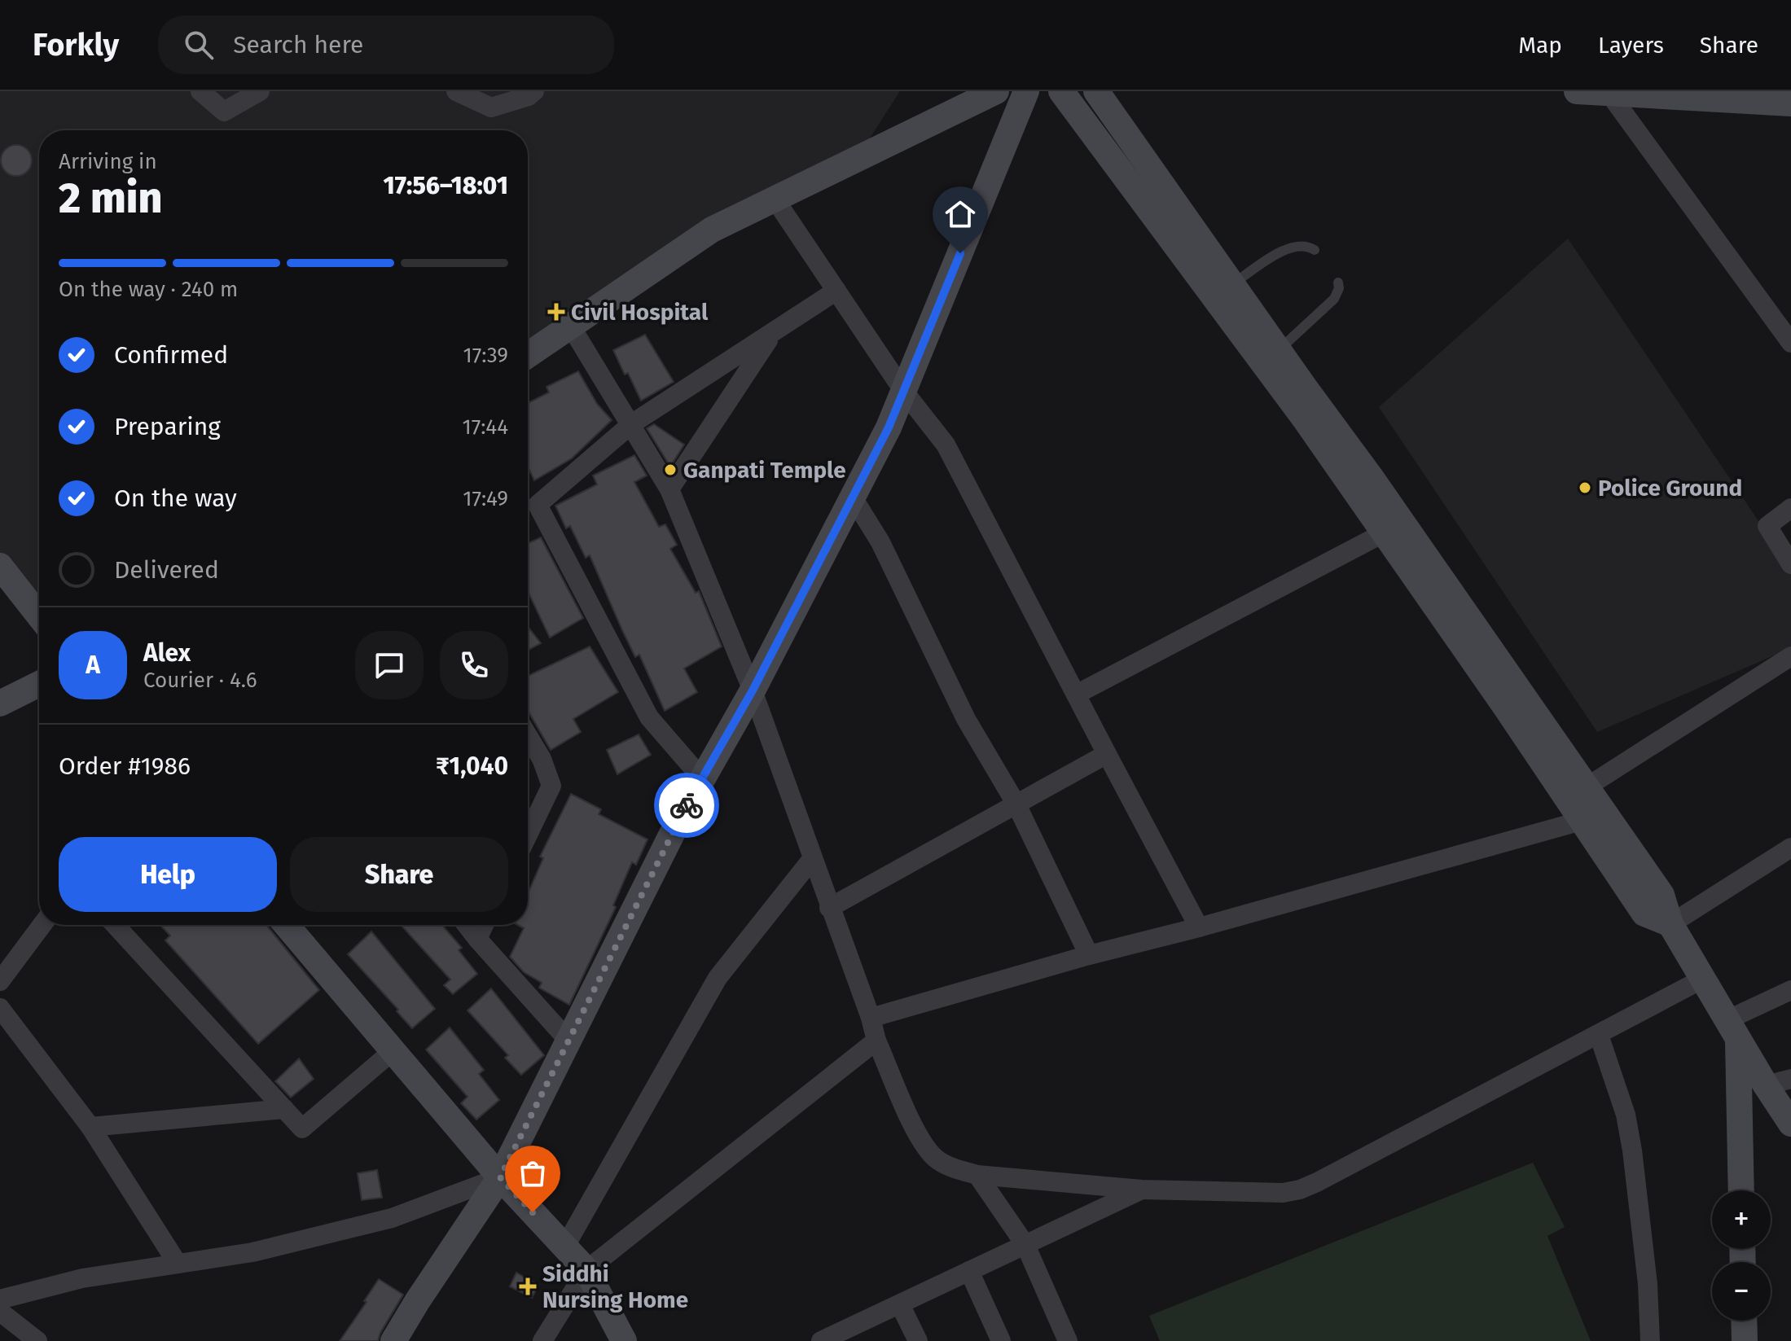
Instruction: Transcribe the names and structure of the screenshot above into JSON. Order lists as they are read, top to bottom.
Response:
{
  "places": {
    "health": ["Civil Hospital", "Siddhi Nursing Home"],
    "other": ["Ganpati Temple", "Police Ground"]
  },
  "page": {
    "header": "Forkly",
    "search": "Search here",
    "nav": ["Map", "Layers", "Share"],
    "heading": ["2 min", "Arriving in", "17:56–18:01"],
    "panel": [
      "Alex",
      "Courier · 4.6",
      "Order #1986",
      "₹1,040"
    ],
    "bar": "On the way · 240 m",
    "list": [
      ["Confirmed", "17:39"],
      ["Preparing", "17:44"],
      ["On the way", "17:49"],
      "Delivered"
    ],
    "round": "A",
    "buttons": ["Help", "Share"],
    "map_buttons": ["+", "−"]
  }
}
